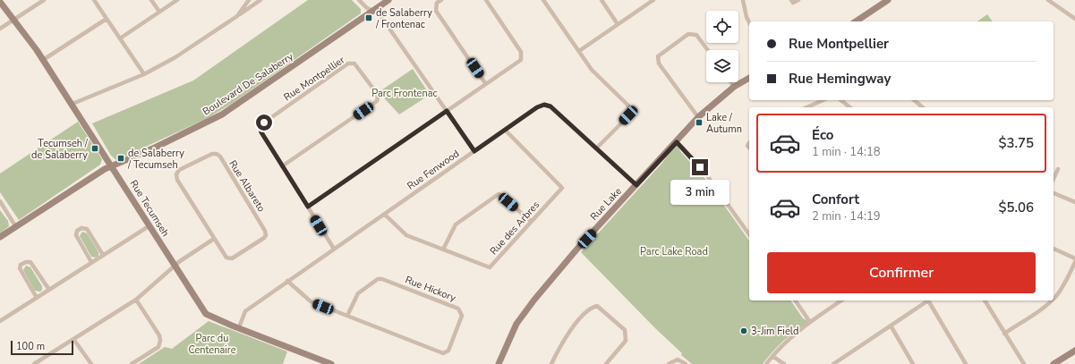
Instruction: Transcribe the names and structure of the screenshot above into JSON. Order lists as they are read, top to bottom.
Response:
{
  "streets": {
    "street": [
      "Rue Montpellier",
      "Boulevard De Salaberry",
      "Rue Fenwood",
      "Rue Albareto",
      "Rue Lake",
      "Rue Tecumseh",
      "Rue des Arbres",
      "Rue Hickory"
    ]
  },
  "crossings": [
    ["Rue Montpellier", "Rue Fenwood"],
    ["Boulevard De Salaberry", "Rue Tecumseh"],
    ["Rue Fenwood", "Rue Lake"],
    ["Rue Fenwood", "Rue Tecumseh"],
    ["Rue Fenwood", "Rue des Arbres"],
    ["Rue Fenwood", "Rue Hickory"]
  ],
  "parks": ["Parc Frontenac", "Parc Lake Road", "Parc du Centenaire"],
  "places": {
    "transit": [
      "de Salaberry / Frontenac",
      "Lake / Autumn",
      "Tecumseh / de Salaberry",
      "de Salaberry / Tecumseh"
    ],
    "other": ["3-Jim Field"]
  },
  "scale_bar": "100 m",
  "page": {
    "banner": ["Rue Montpellier", "Rue Hemingway"],
    "list": [
      {
        "name": "Éco",
        "note": "1 min · 14:18",
        "value": "$3.75"
      },
      {
        "name": "Confort",
        "note": "2 min · 14:19",
        "value": "$5.06"
      }
    ],
    "bubble": "3 min",
    "buttons": "Confirmer",
    "scale": "100 m"
  }
}
